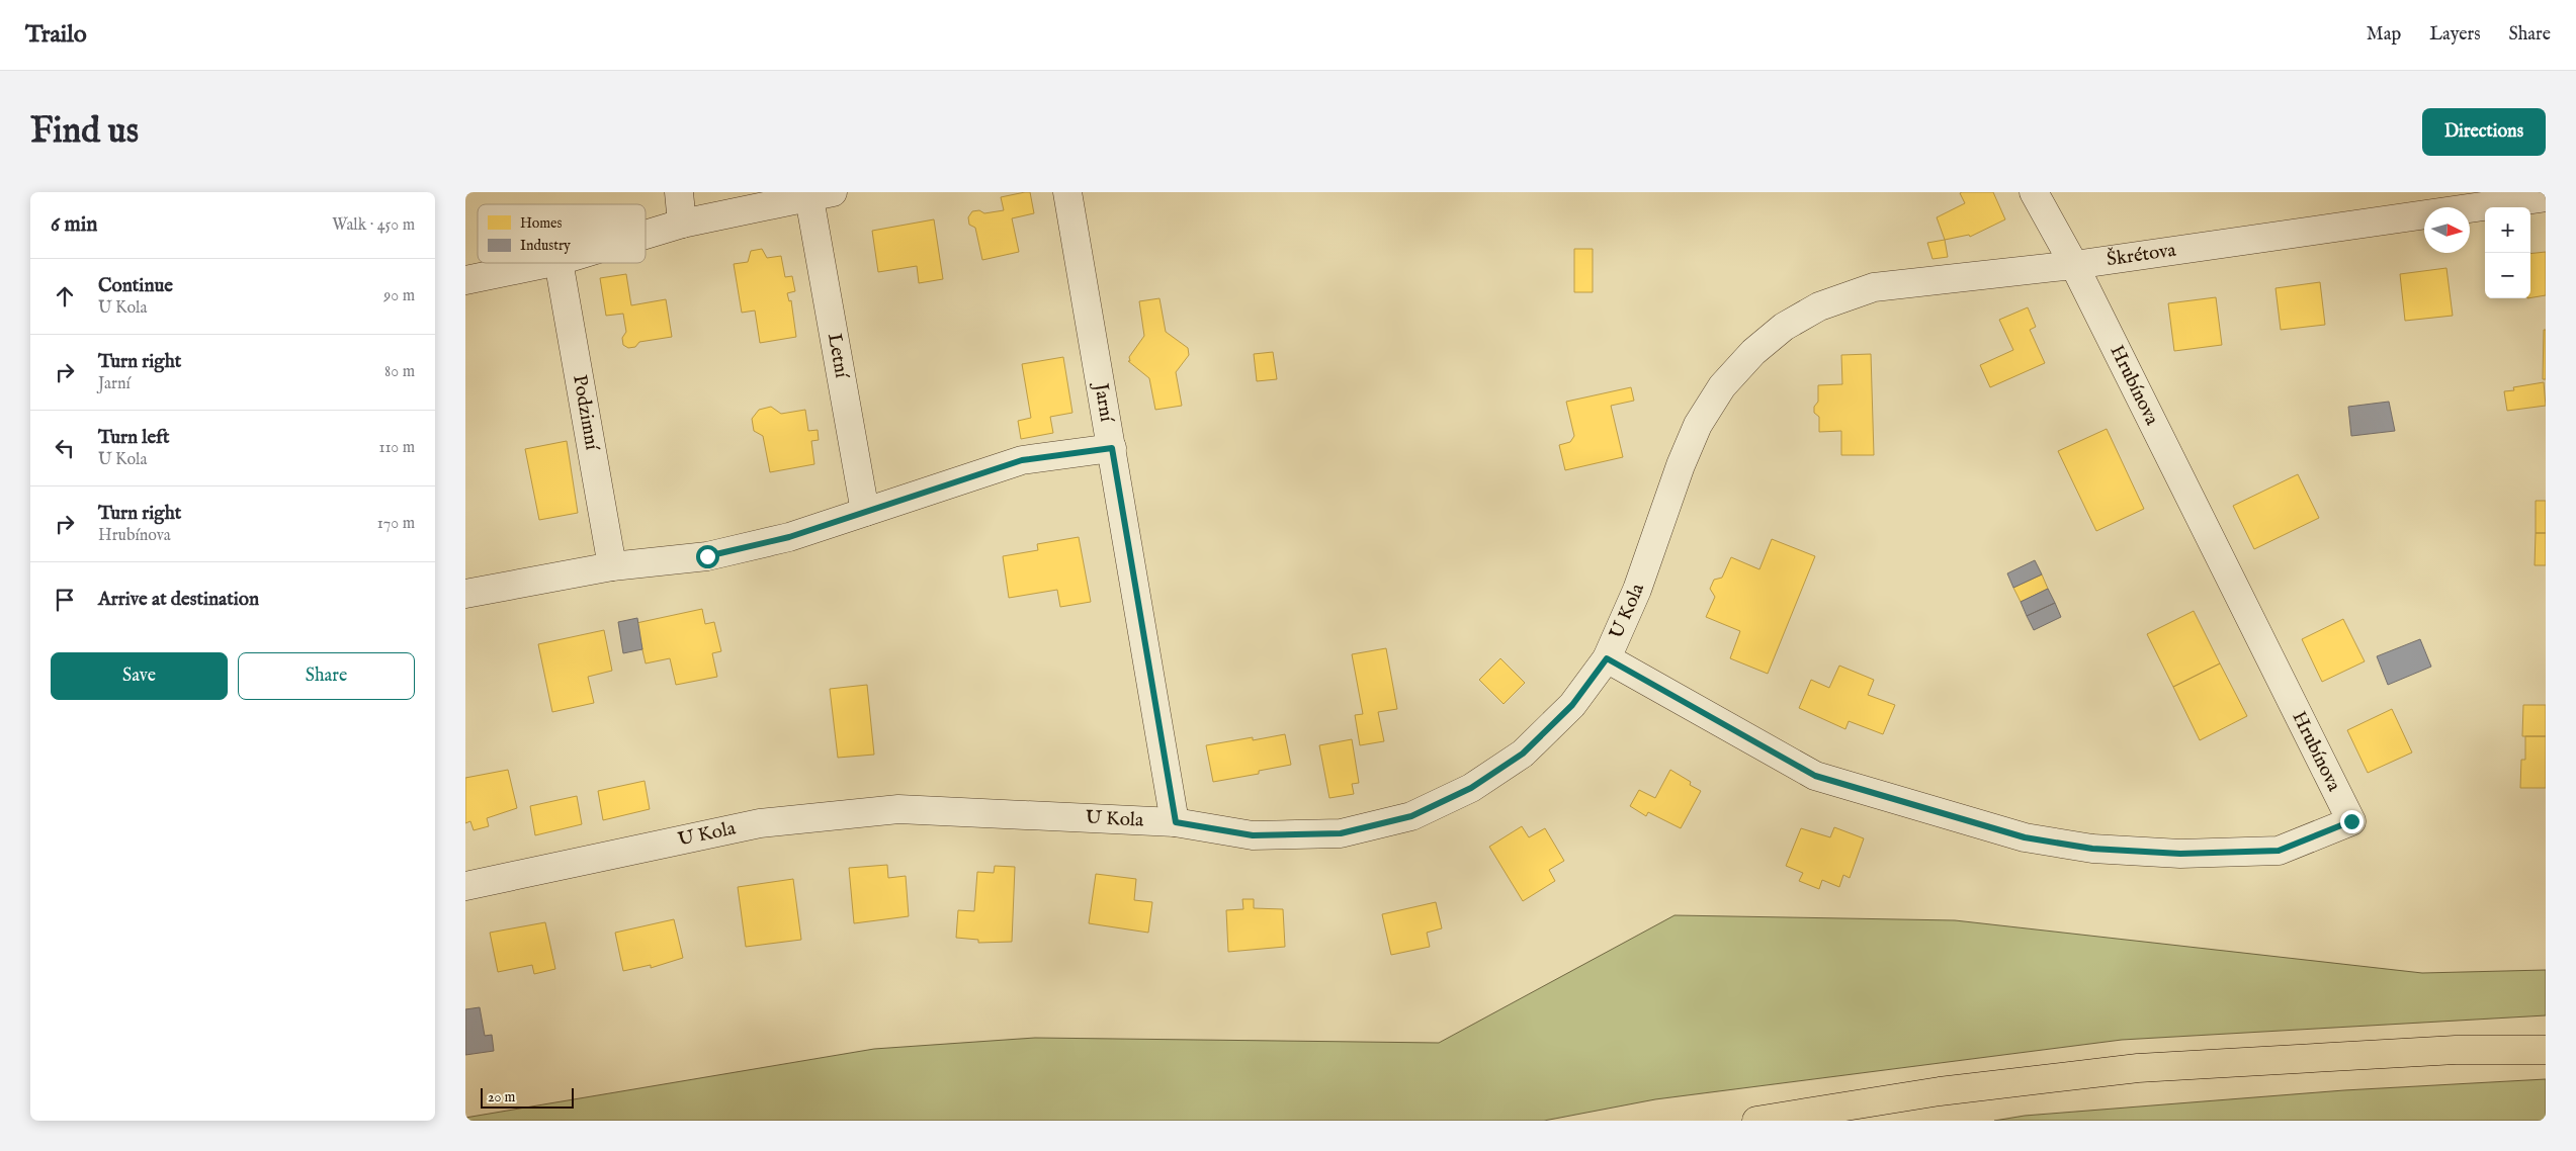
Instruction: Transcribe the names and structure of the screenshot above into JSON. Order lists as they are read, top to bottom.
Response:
{
  "streets": {
    "street": [
      "Škrétova",
      "Letní",
      "Hrubínova",
      "Jarní",
      "Podzimní",
      "U Kola"
    ]
  },
  "crossings": [
    ["Škrétova", "Hrubínova"],
    ["Škrétova", "U Kola"],
    ["Hrubínova", "U Kola"],
    ["Jarní", "U Kola"]
  ],
  "legend": ["Homes", "Industry"],
  "scale_bar": "20 m",
  "north": "right",
  "page": {
    "header": "Trailo",
    "nav": ["Map", "Layers", "Share"],
    "buttons": [
      "Directions",
      ["Save", "Share"]
    ],
    "title": "Find us",
    "heading": ["6 min", "Walk · 450 m"],
    "map_buttons": ["+", "−"],
    "list": [
      ["Continue", "U Kola", "90 m"],
      ["Turn right", "Jarní", "80 m"],
      ["Turn left", "U Kola", "110 m"],
      ["Turn right", "Hrubínova", "170 m"],
      "Arrive at destination"
    ],
    "scale": "20 m"
  }
}
